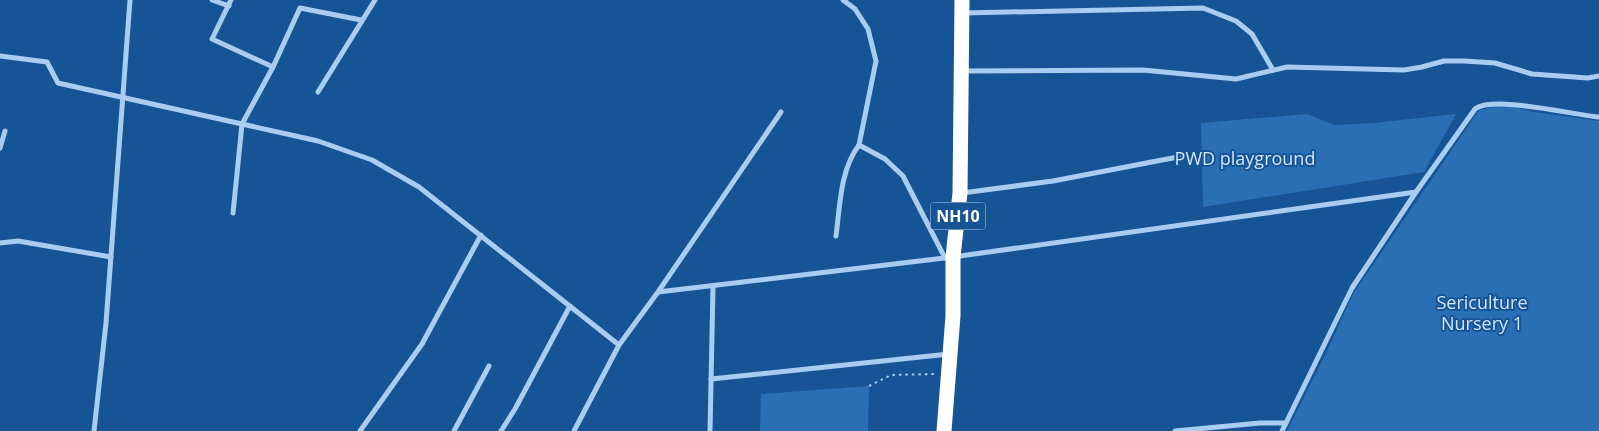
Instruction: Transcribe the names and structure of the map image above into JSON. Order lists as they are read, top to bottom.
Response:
{
  "streets": {
    "highway": ["NH10"]
  },
  "parks": ["PWD playground", "Sericulture Nursery 1"]
}
